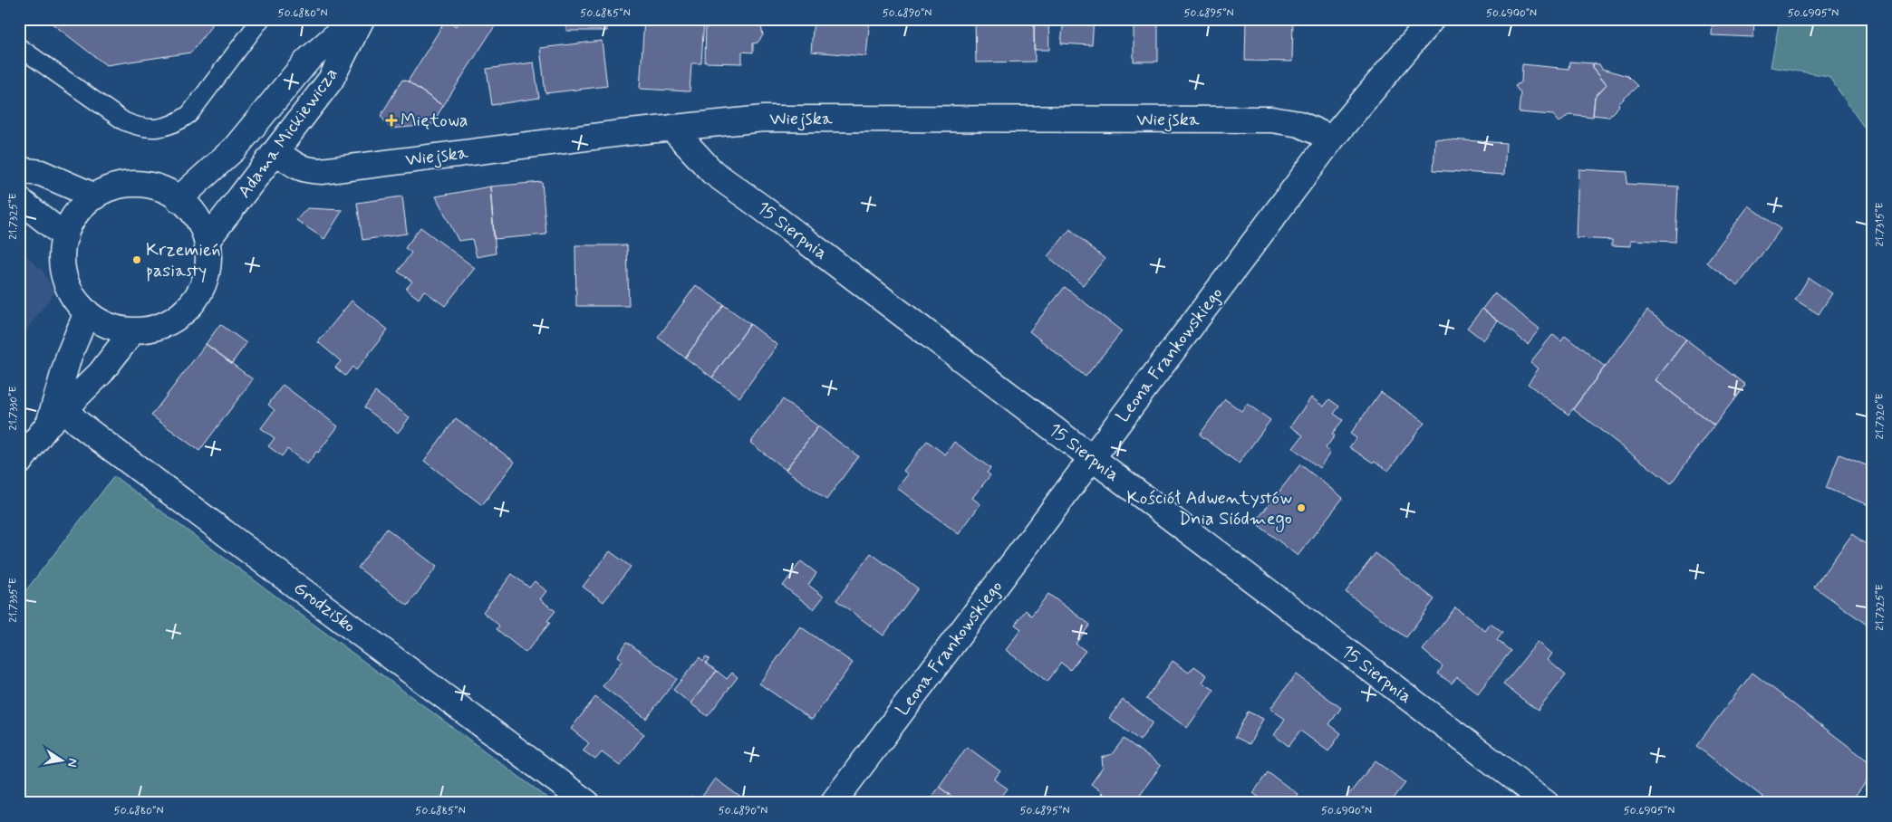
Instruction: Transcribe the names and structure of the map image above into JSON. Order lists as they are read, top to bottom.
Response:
{
  "streets": {
    "street": [
      "Wiejska",
      "Adama Mickiewicza",
      "15 Sierpnia",
      "Leona Frankowskiego",
      "Grodzisko"
    ]
  },
  "crossings": [
    ["Wiejska", "Adama Mickiewicza"],
    ["Wiejska", "15 Sierpnia"],
    ["Wiejska", "Leona Frankowskiego"],
    ["15 Sierpnia", "Leona Frankowskiego"]
  ],
  "places": {
    "health": ["Miętowa"],
    "other": ["Krzemień pasiasty", "Kościół Adwentystów Dnia Siódmego"]
  },
  "north": "right",
  "coordinates": [
    "50.6880°N",
    "50.6885°N",
    "50.6890°N",
    "50.6895°N",
    "50.6900°N",
    "50.6905°N",
    "21.7325°E",
    "21.7315°E",
    "21.7330°E",
    "21.7320°E",
    "21.7335°E"
  ]
}
